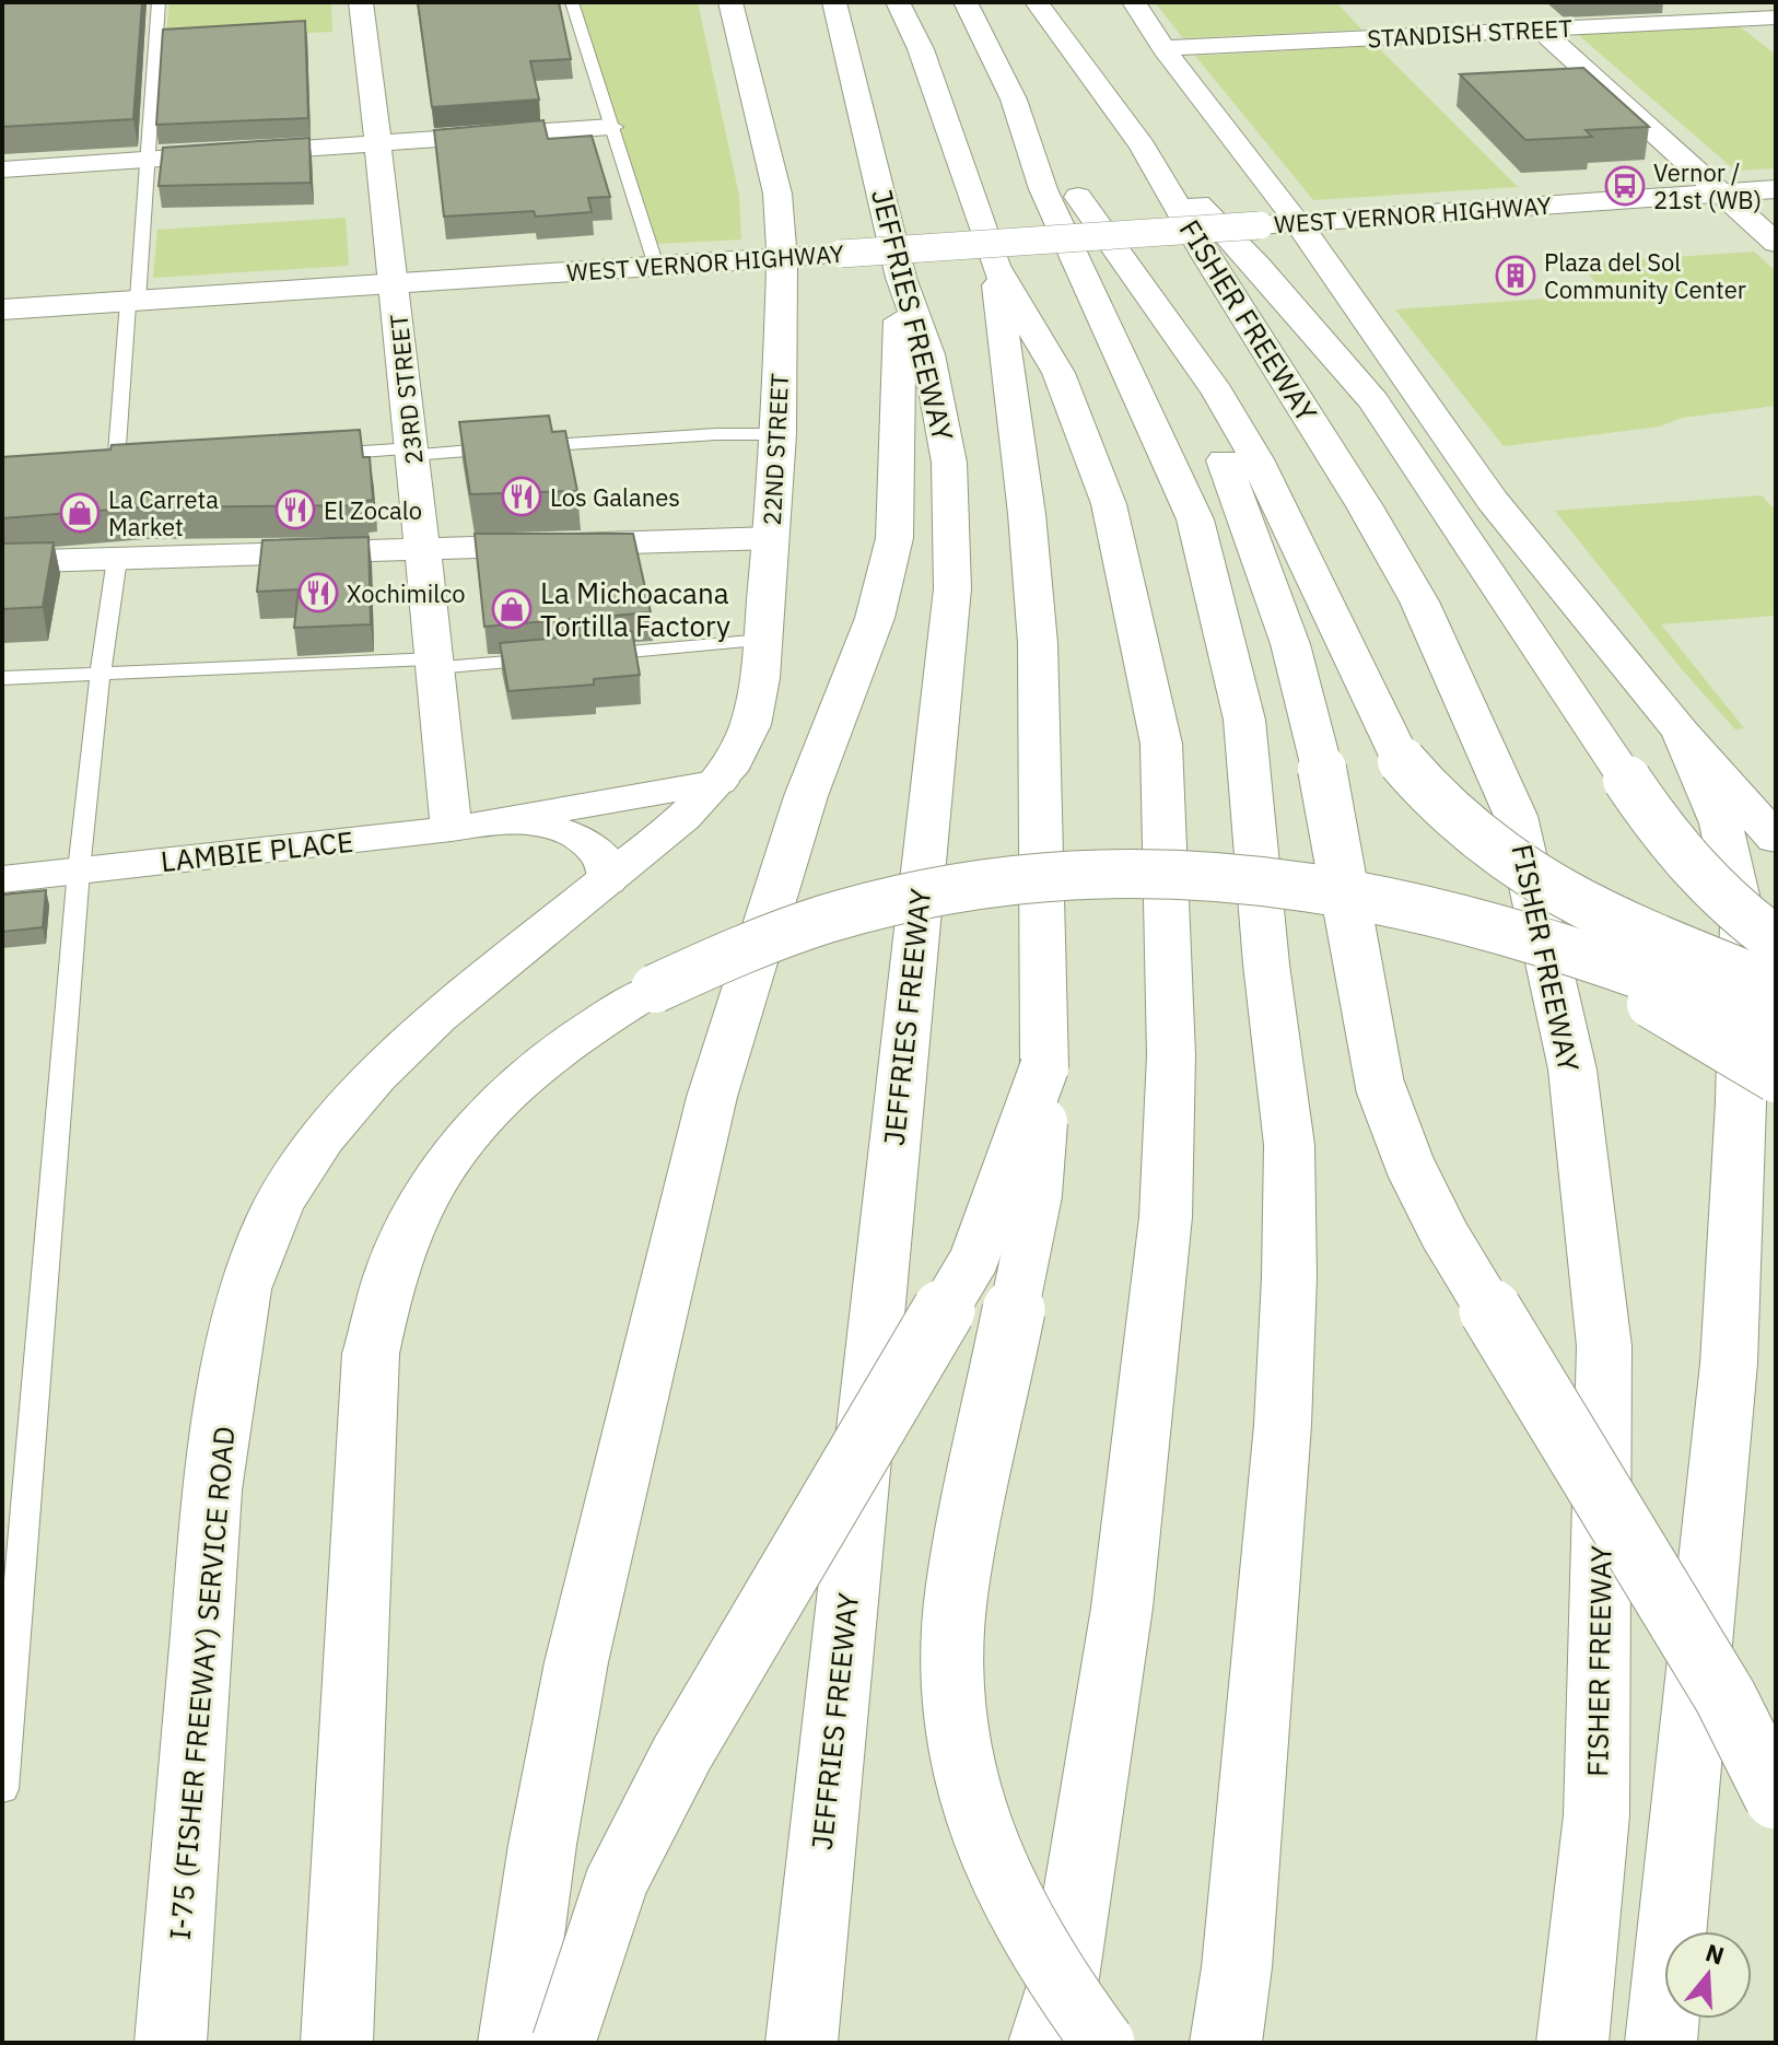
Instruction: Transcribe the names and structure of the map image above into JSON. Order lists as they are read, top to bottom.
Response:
{
  "streets": {
    "main road": [
      "WEST VERNOR HIGHWAY",
      "JEFFRIES FREEWAY",
      "FISHER FREEWAY",
      "22ND STREET",
      "I-75 (FISHER FREEWAY) SERVICE ROAD"
    ],
    "street": ["STANDISH STREET", "23RD STREET", "LAMBIE PLACE"]
  },
  "crossings": [
    ["WEST VERNOR HIGHWAY", "23RD STREET"],
    ["WEST VERNOR HIGHWAY", "22ND STREET"],
    ["23RD STREET", "LAMBIE PLACE"],
    ["22ND STREET", "I-75 (FISHER FREEWAY) SERVICE ROAD"],
    ["LAMBIE PLACE", "I-75 (FISHER FREEWAY) SERVICE ROAD"]
  ],
  "places": {
    "bus stop": ["Vernor / 21st (WB)"],
    "building": ["Plaza del Sol Community Center"],
    "restaurant": ["Los Galanes", "El Zocalo", "Xochimilco"],
    "shop": ["La Carreta Market", "La Michoacana Tortilla Factory"]
  },
  "north": "top"
}
